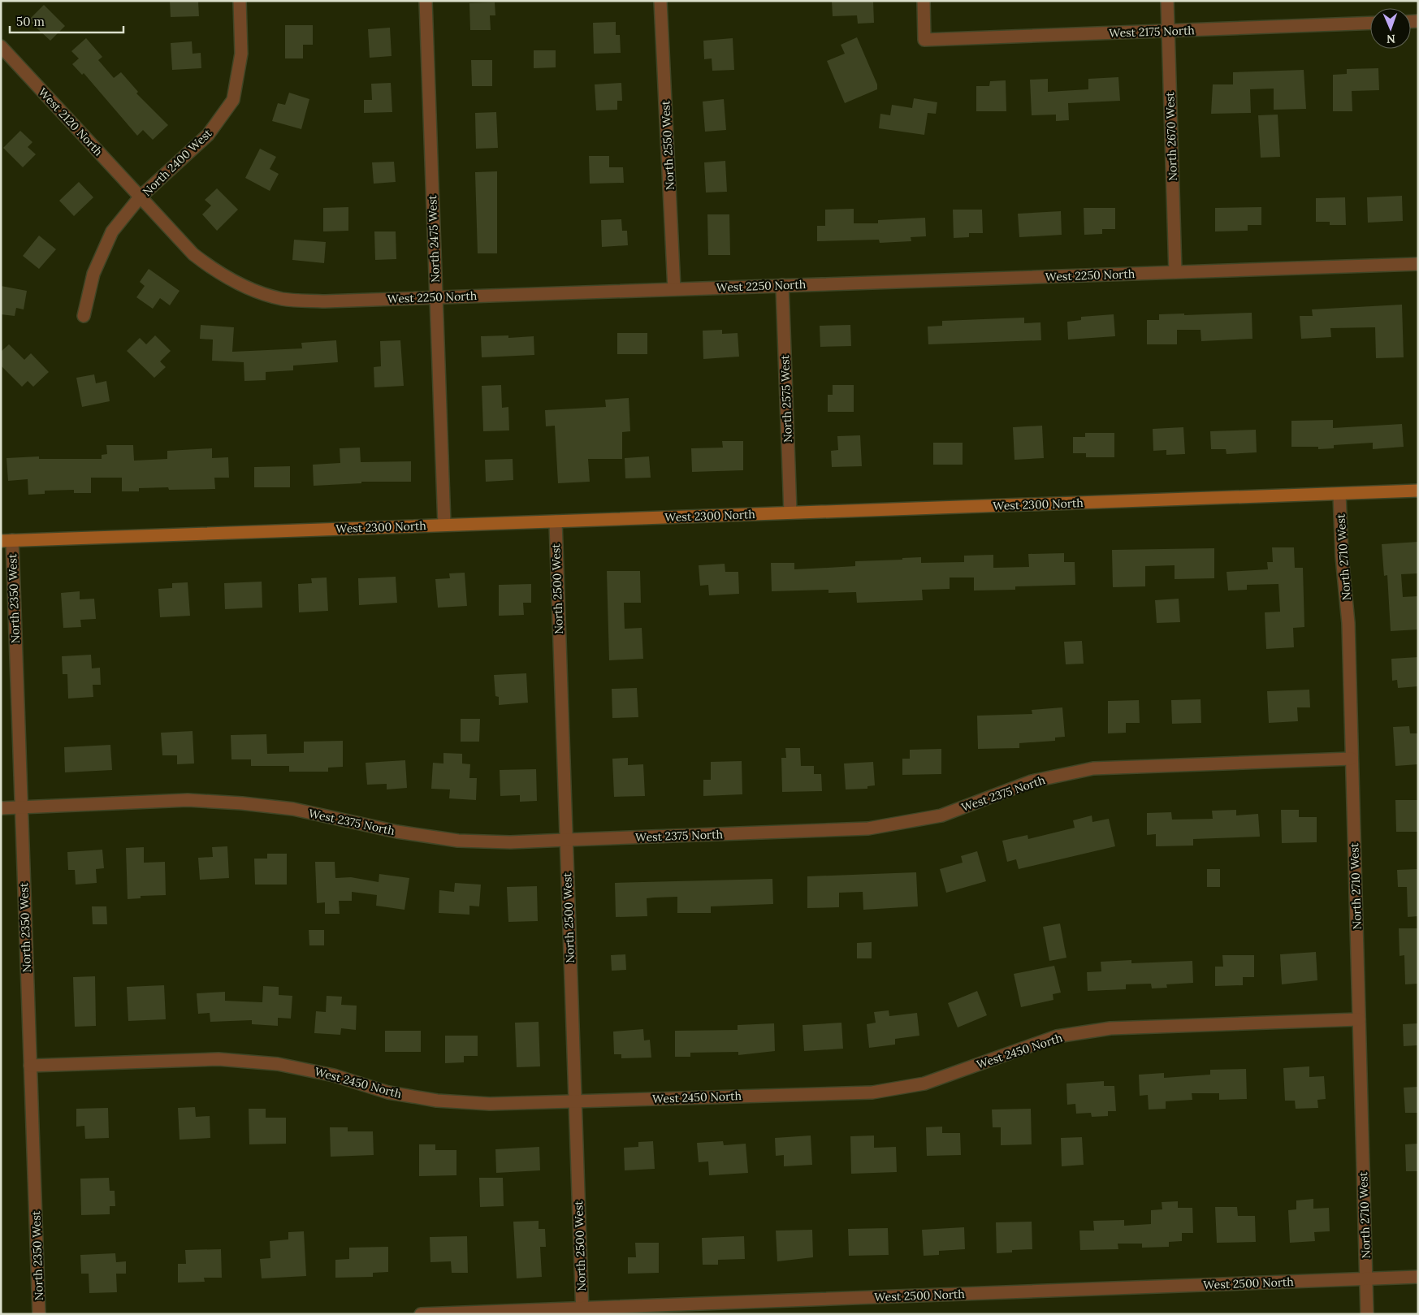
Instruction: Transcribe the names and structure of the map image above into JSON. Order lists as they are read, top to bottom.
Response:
{
  "streets": {
    "street": [
      "West 2175 North",
      "West 2120 North",
      "North 2670 West",
      "North 2550 West",
      "North 2400 West",
      "North 2475 West",
      "West 2250 North",
      "North 2575 West",
      "West 2300 North",
      "North 2710 West",
      "North 2500 West",
      "North 2350 West",
      "West 2375 North",
      "West 2450 North",
      "West 2500 North"
    ]
  },
  "crossings": [
    ["West 2175 North", "North 2670 West"],
    ["West 2120 North", "North 2400 West"],
    ["West 2120 North", "West 2250 North"],
    ["North 2670 West", "West 2250 North"],
    ["North 2550 West", "West 2250 North"],
    ["North 2400 West", "West 2250 North"],
    ["North 2475 West", "West 2250 North"],
    ["North 2475 West", "West 2300 North"],
    ["West 2250 North", "North 2575 West"],
    ["North 2575 West", "West 2300 North"],
    ["West 2300 North", "North 2710 West"],
    ["West 2300 North", "North 2500 West"],
    ["West 2300 North", "North 2350 West"],
    ["North 2710 West", "West 2375 North"],
    ["North 2710 West", "West 2450 North"],
    ["North 2710 West", "West 2500 North"],
    ["North 2500 West", "West 2375 North"],
    ["North 2500 West", "West 2450 North"],
    ["North 2500 West", "West 2500 North"],
    ["North 2350 West", "West 2375 North"],
    ["North 2350 West", "West 2450 North"]
  ],
  "scale_bar": "50 m",
  "north": "bottom"
}
